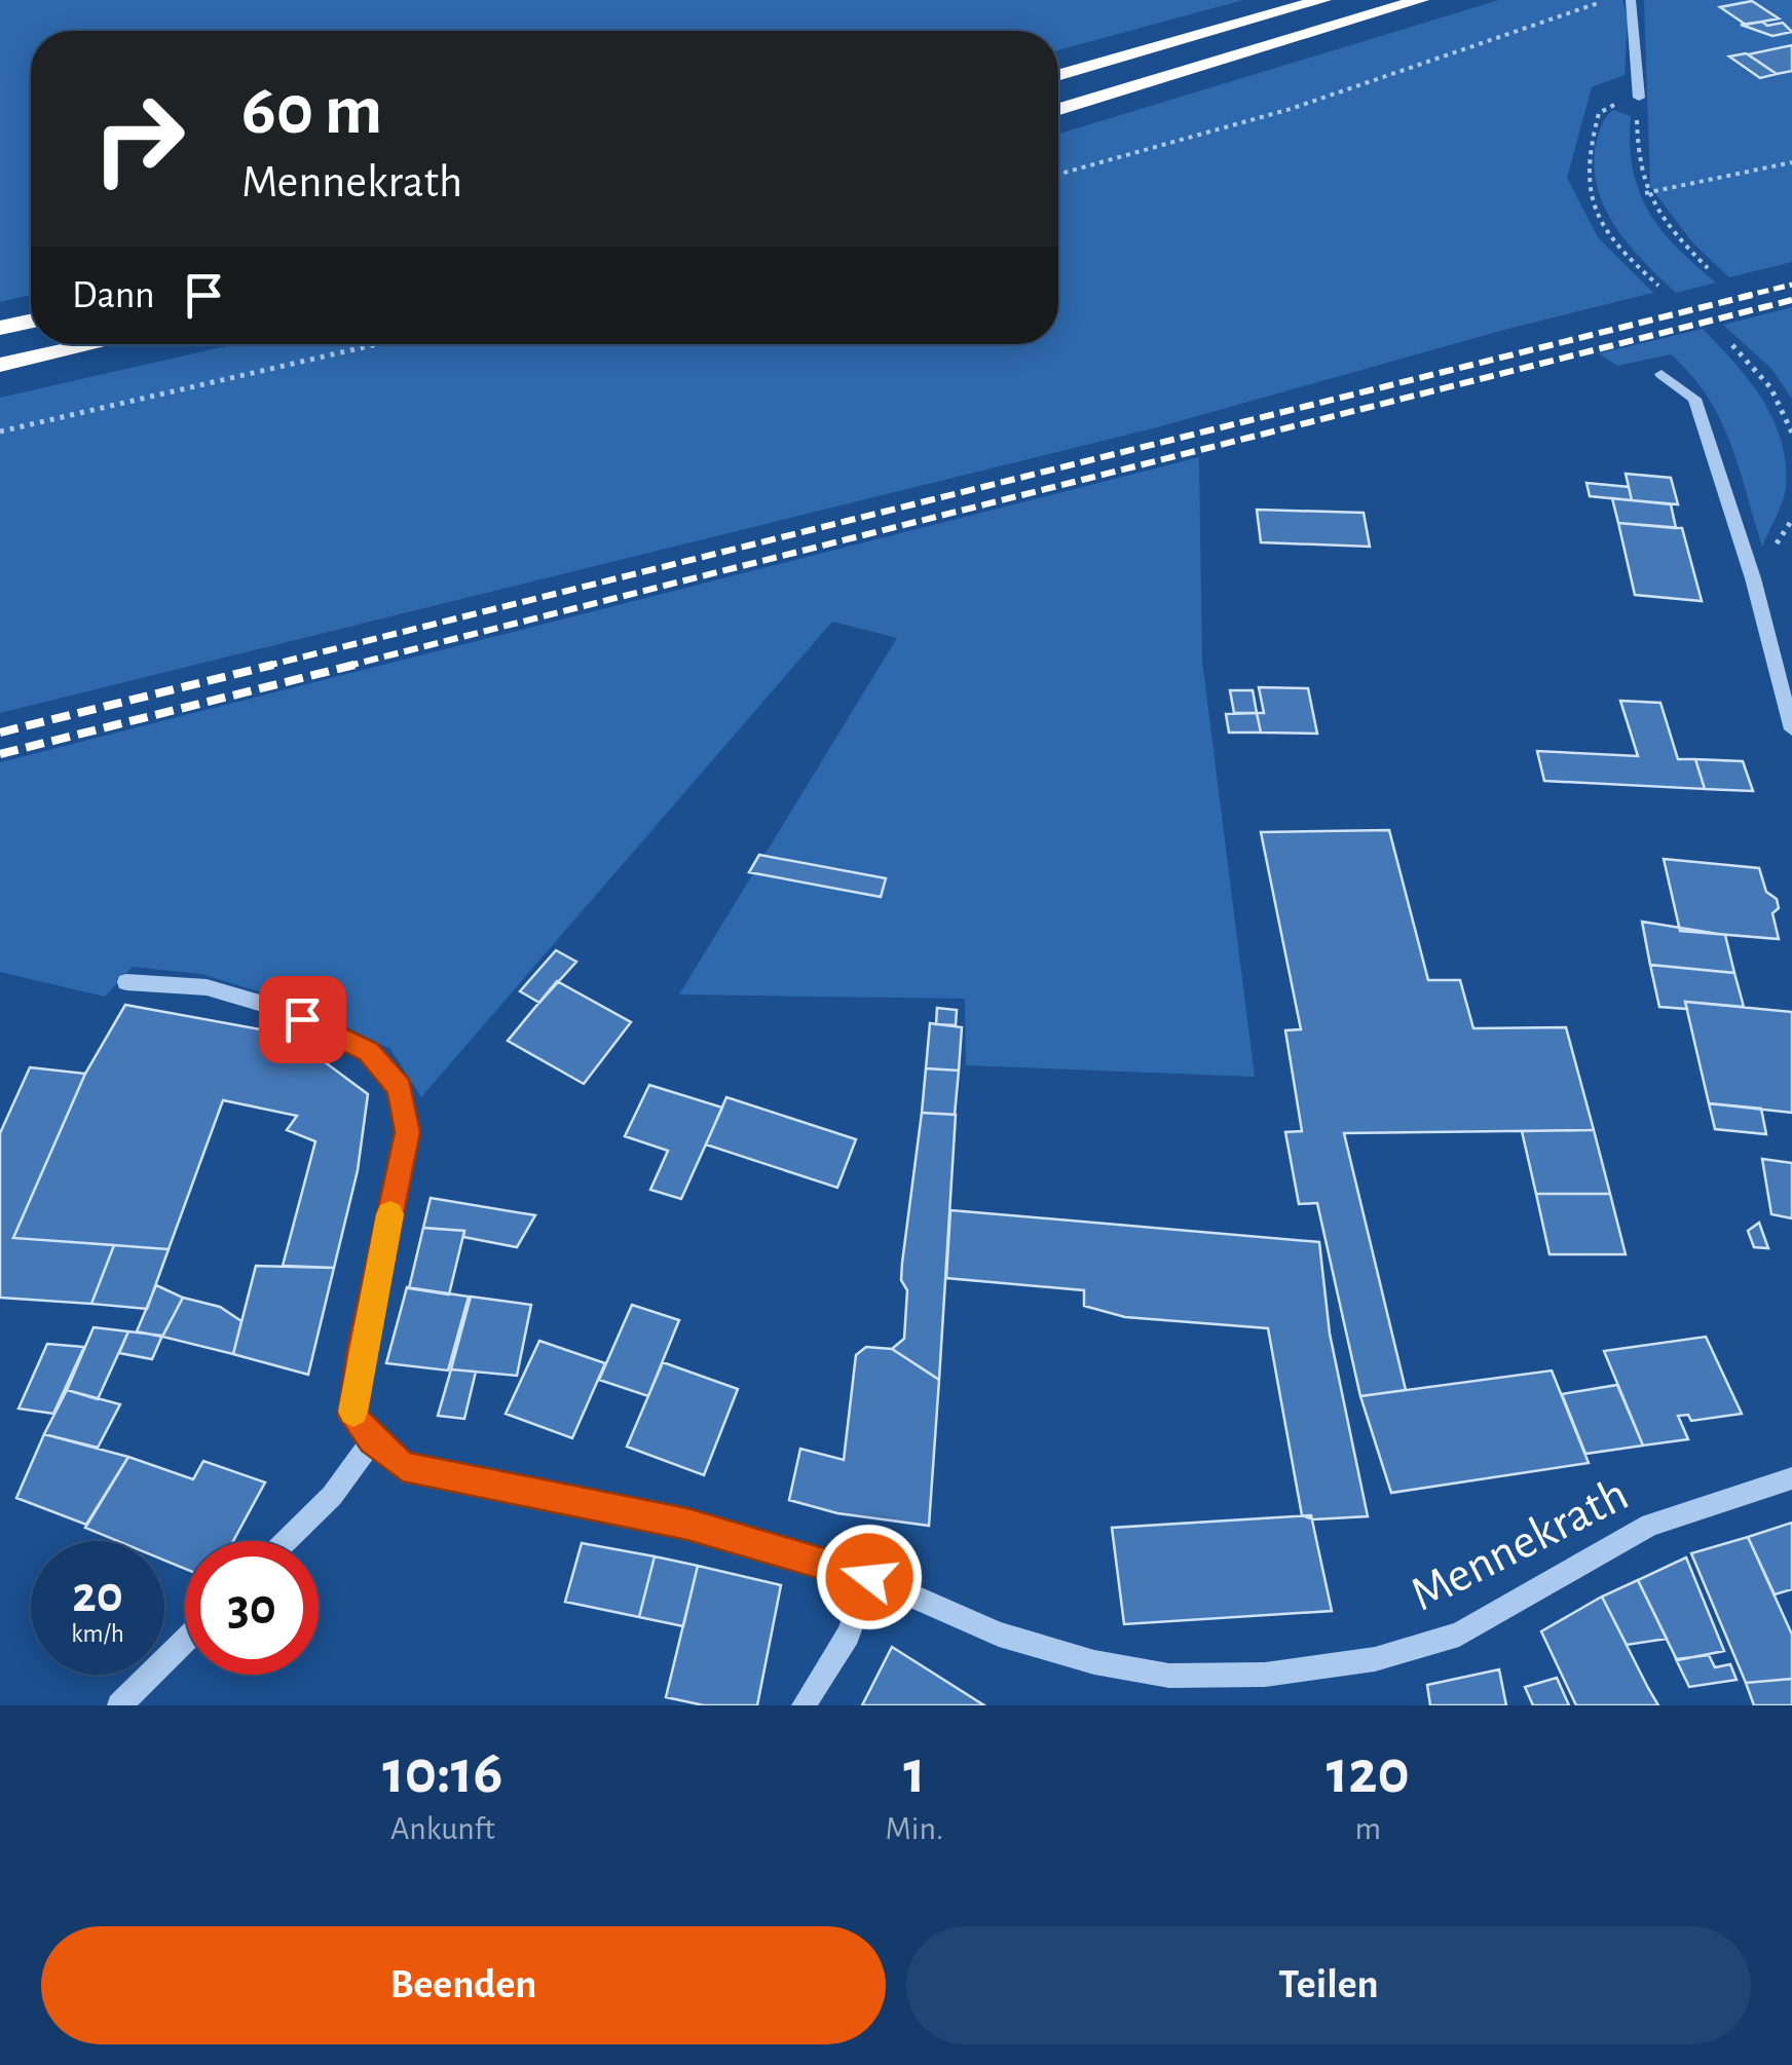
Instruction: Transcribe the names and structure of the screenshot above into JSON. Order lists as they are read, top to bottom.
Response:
{
  "streets": {
    "street": ["Mennekrath"]
  },
  "page": {
    "turn": ["60 m", "Mennekrath"],
    "then": "Dann",
    "speed": "20 km/h",
    "limit": "30",
    "eta": [
      "10:16",
      "Ankunft",
      "1",
      "Min.",
      "120",
      "m"
    ],
    "buttons": ["Beenden", "Teilen"]
  }
}
